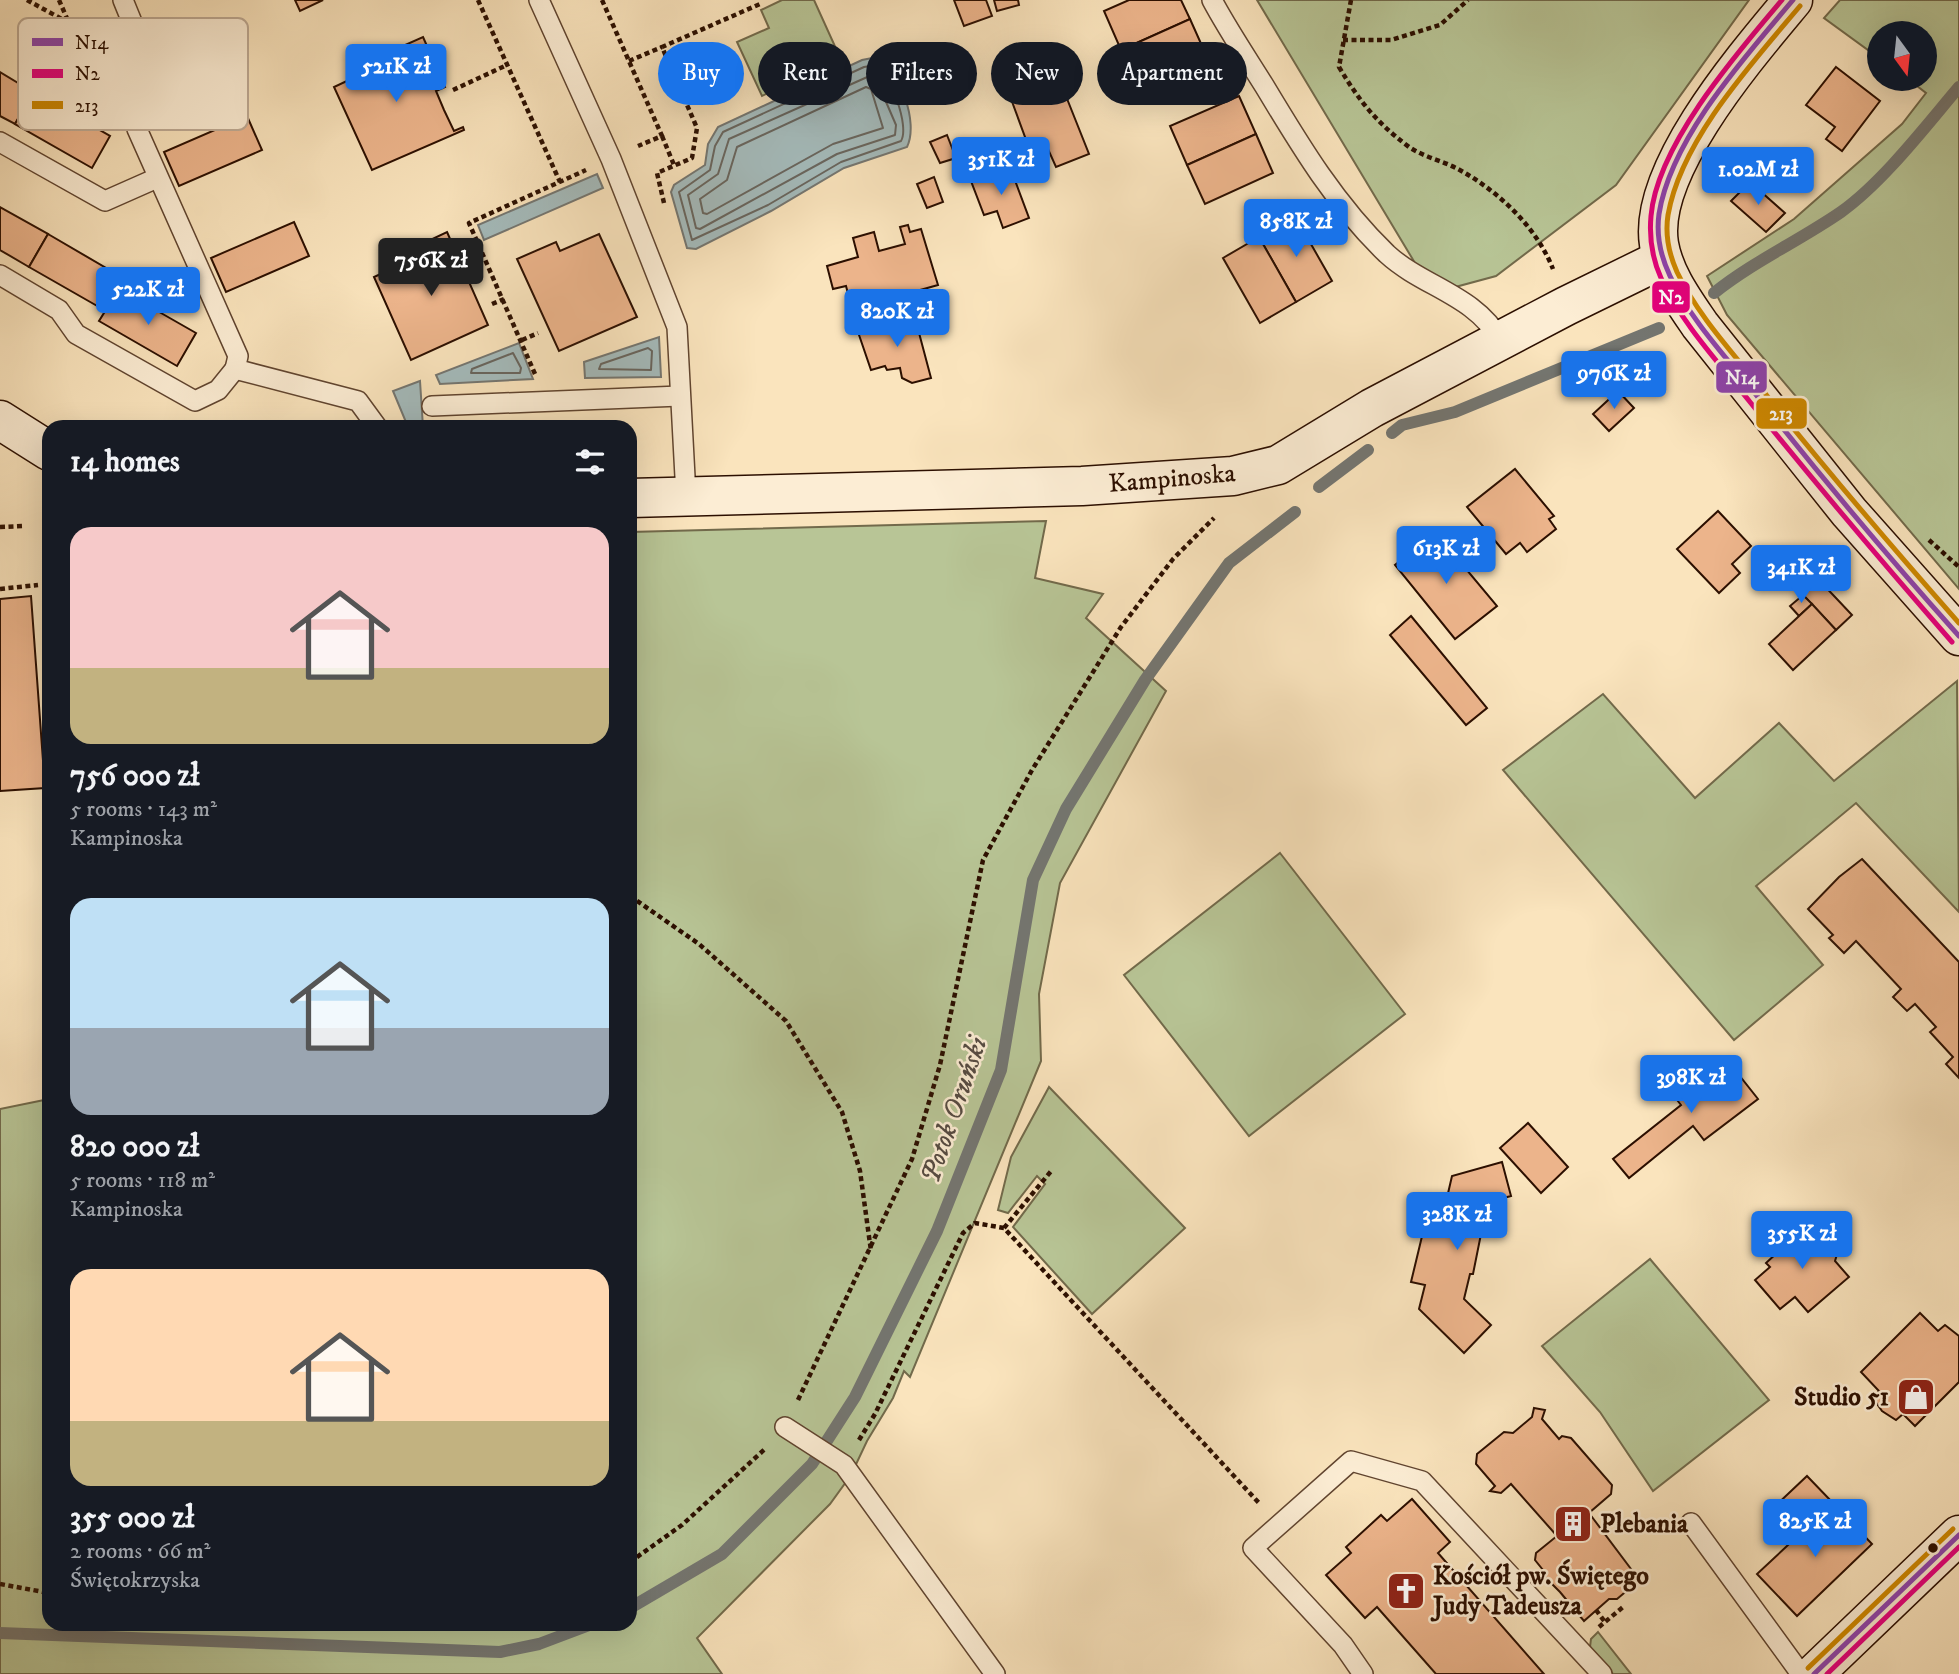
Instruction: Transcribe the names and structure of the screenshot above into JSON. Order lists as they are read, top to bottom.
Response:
{
  "streets": {
    "street": ["Kampinoska"]
  },
  "water": ["Potok Oruński"],
  "places": {
    "shop": ["Studio 51"],
    "building": ["Plebania"],
    "church": ["Kościół pw. Świętego Judy Tadeusza"]
  },
  "lines": ["transit line N14", "transit line N2", "transit line 213"],
  "legend": ["N14", "N2", "213"],
  "north": "bottom",
  "page": {
    "chip": [
      "Buy",
      "Rent",
      "Filters",
      "New",
      "Apartment"
    ],
    "price": [
      "521K zł",
      "351K zł",
      "1.02M zł",
      "858K zł",
      "756K zł",
      "522K zł",
      "820K zł",
      "976K zł",
      "613K zł",
      "341K zł",
      "398K zł",
      "328K zł",
      "355K zł",
      "825K zł"
    ],
    "heading": "14 homes",
    "list": [
      {
        "name": "756 000 zł",
        "note": "5 rooms · 143 m² · Kampinoska"
      },
      {
        "name": "820 000 zł",
        "note": "5 rooms · 118 m² · Kampinoska"
      },
      {
        "name": "355 000 zł",
        "note": "2 rooms · 66 m² · Świętokrzyska"
      }
    ]
  }
}
